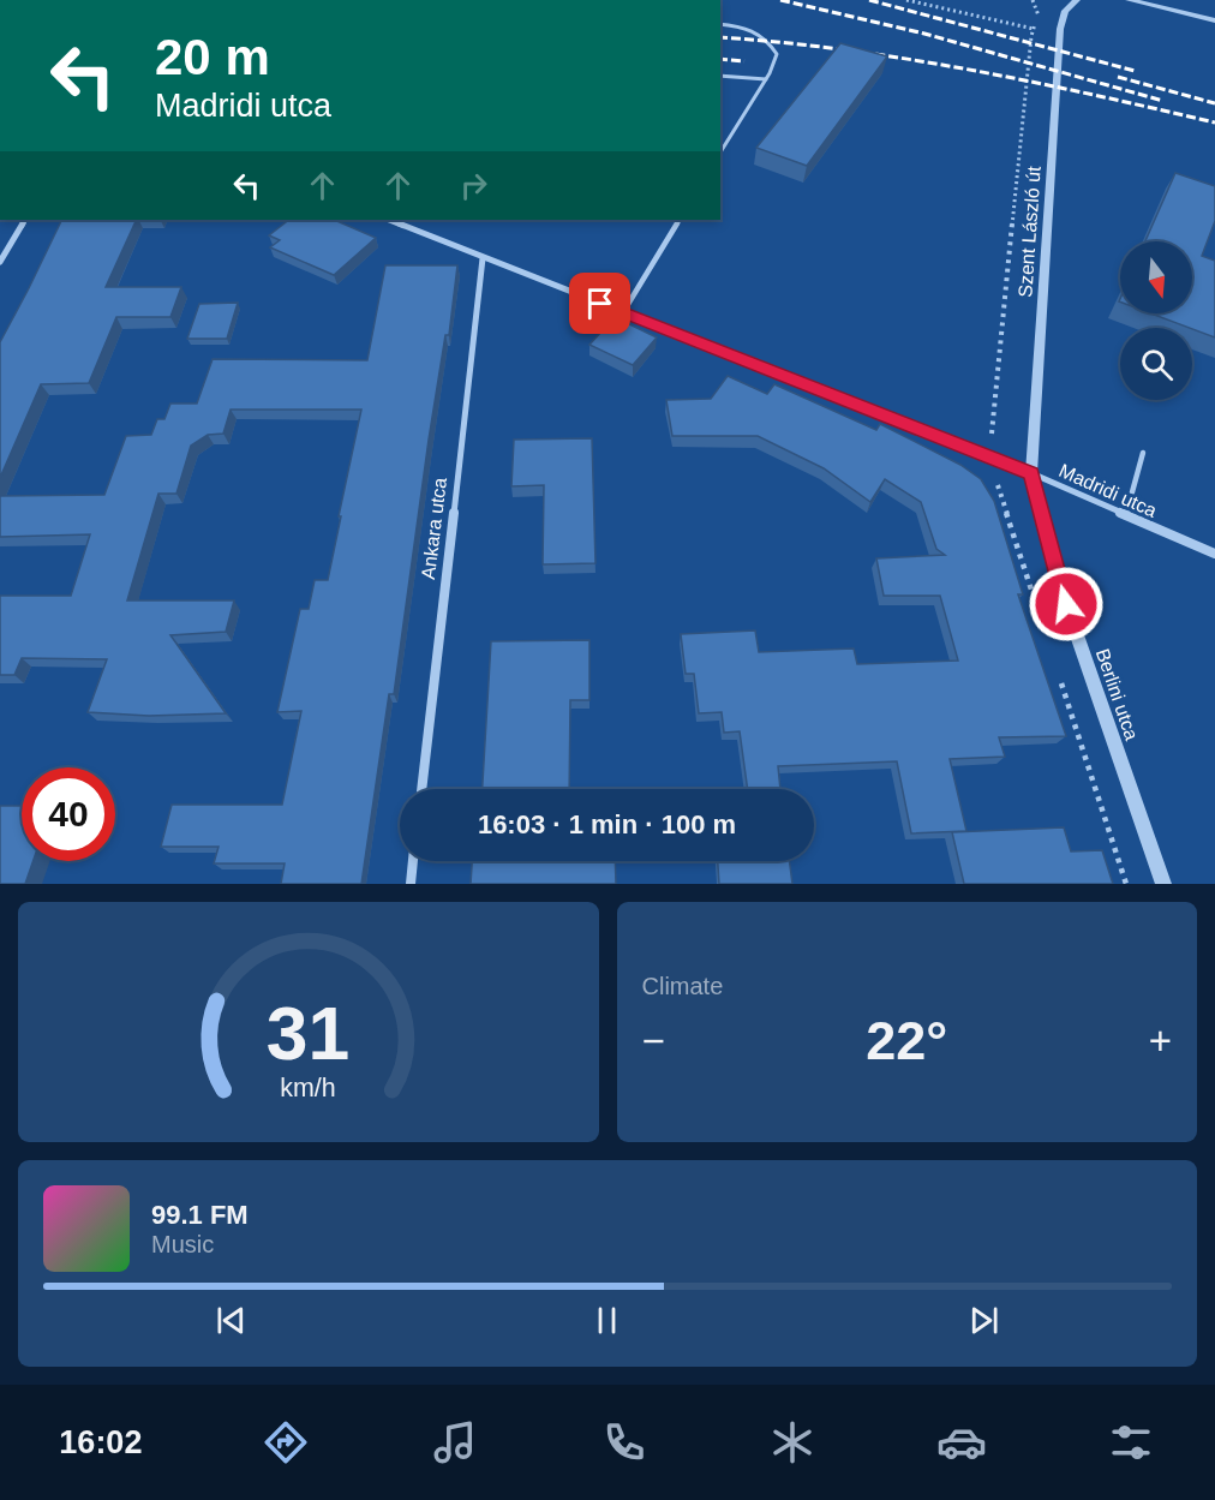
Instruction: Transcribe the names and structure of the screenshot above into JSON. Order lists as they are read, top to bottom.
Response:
{
  "streets": {
    "street": [
      "Szent László út",
      "Madridi utca",
      "Ankara utca",
      "Berlini utca"
    ]
  },
  "crossings": [
    ["Szent László út", "Madridi utca"],
    ["Szent László út", "Berlini utca"],
    ["Madridi utca", "Ankara utca"],
    ["Madridi utca", "Berlini utca"]
  ],
  "north": "bottom",
  "page": {
    "turn": ["20 m", "Madridi utca"],
    "limit": "40",
    "trip": "16:03 · 1 min · 100 m",
    "tile": "Climate",
    "heat": ["−", "22°", "+"],
    "song": ["99.1 FM", "Music"],
    "tabs": "16:02",
    "gauge": ["31", "km/h"]
  }
}
